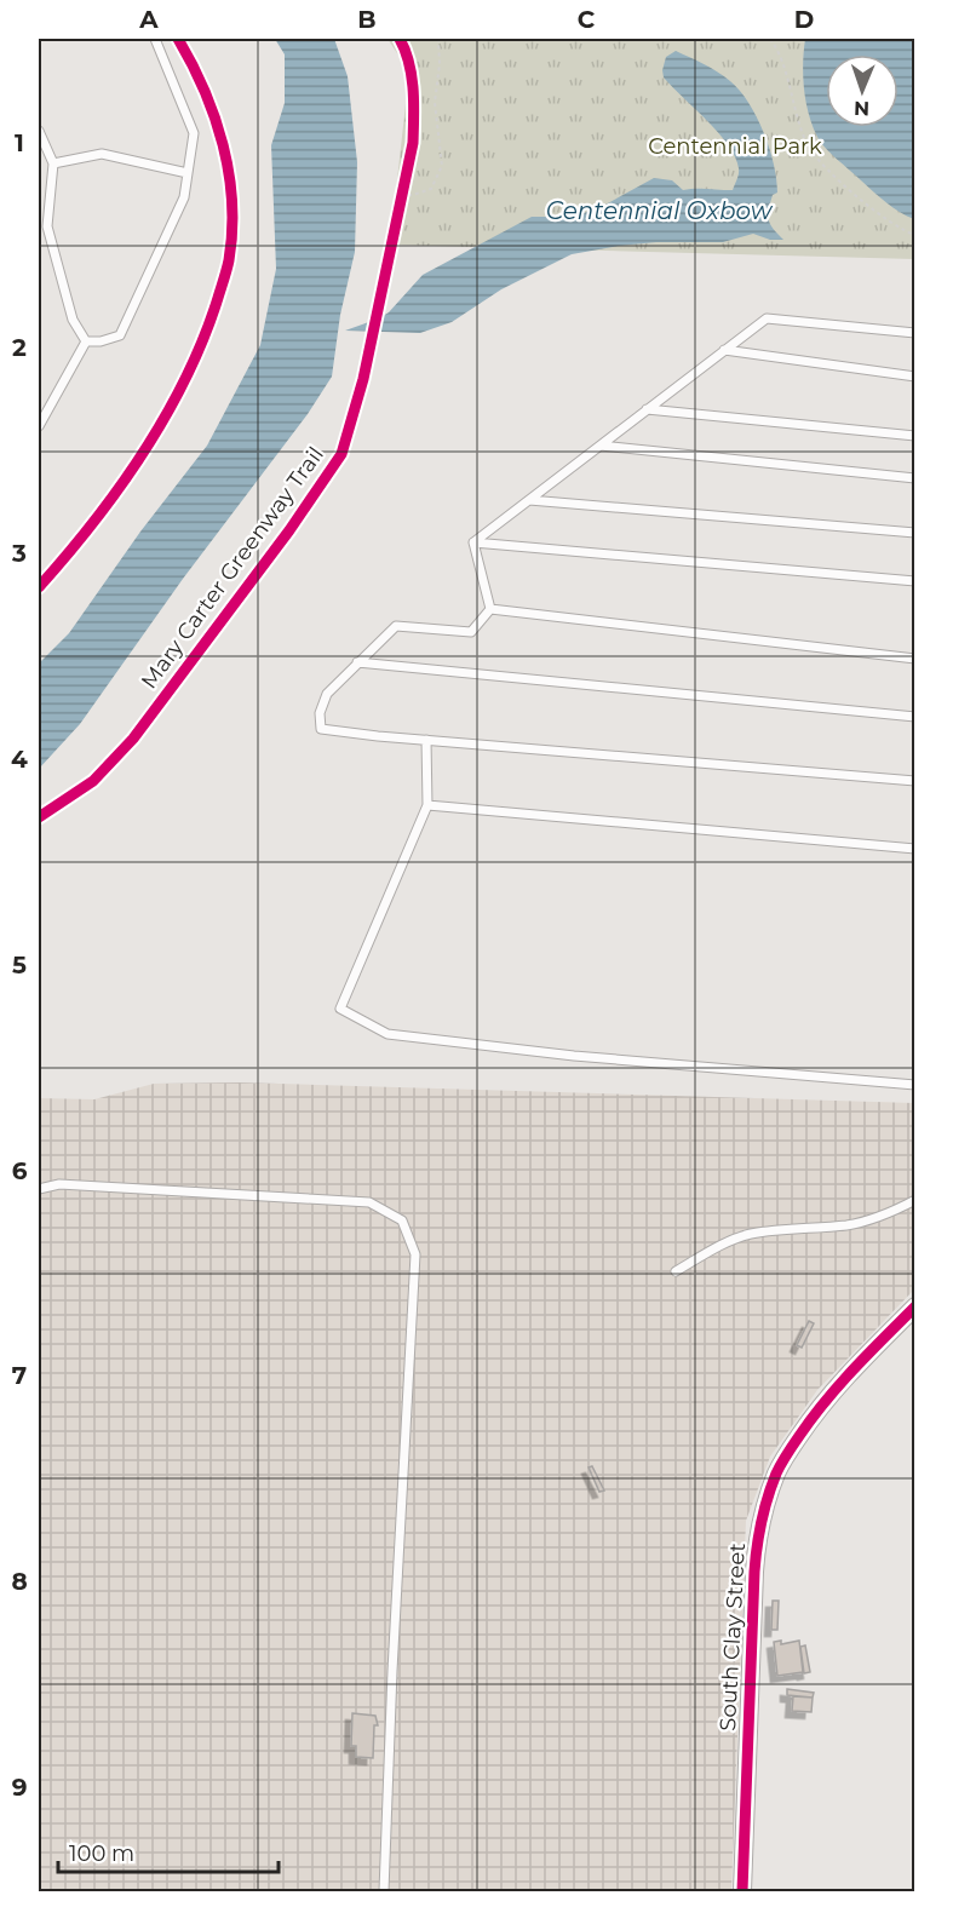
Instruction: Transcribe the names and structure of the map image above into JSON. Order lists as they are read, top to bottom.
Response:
{
  "streets": {
    "street": ["South Clay Street"],
    "cycle path": ["Mary Carter Greenway Trail"]
  },
  "water": ["Centennial Oxbow"],
  "parks": ["Centennial Park"],
  "scale_bar": "100 m",
  "north": "bottom",
  "grid": {
    "columns": [
      "A",
      "B",
      "C",
      "D"
    ],
    "rows": [
      "1",
      "2",
      "3",
      "4",
      "5",
      "6",
      "7",
      "8",
      "9"
    ]
  }
}
